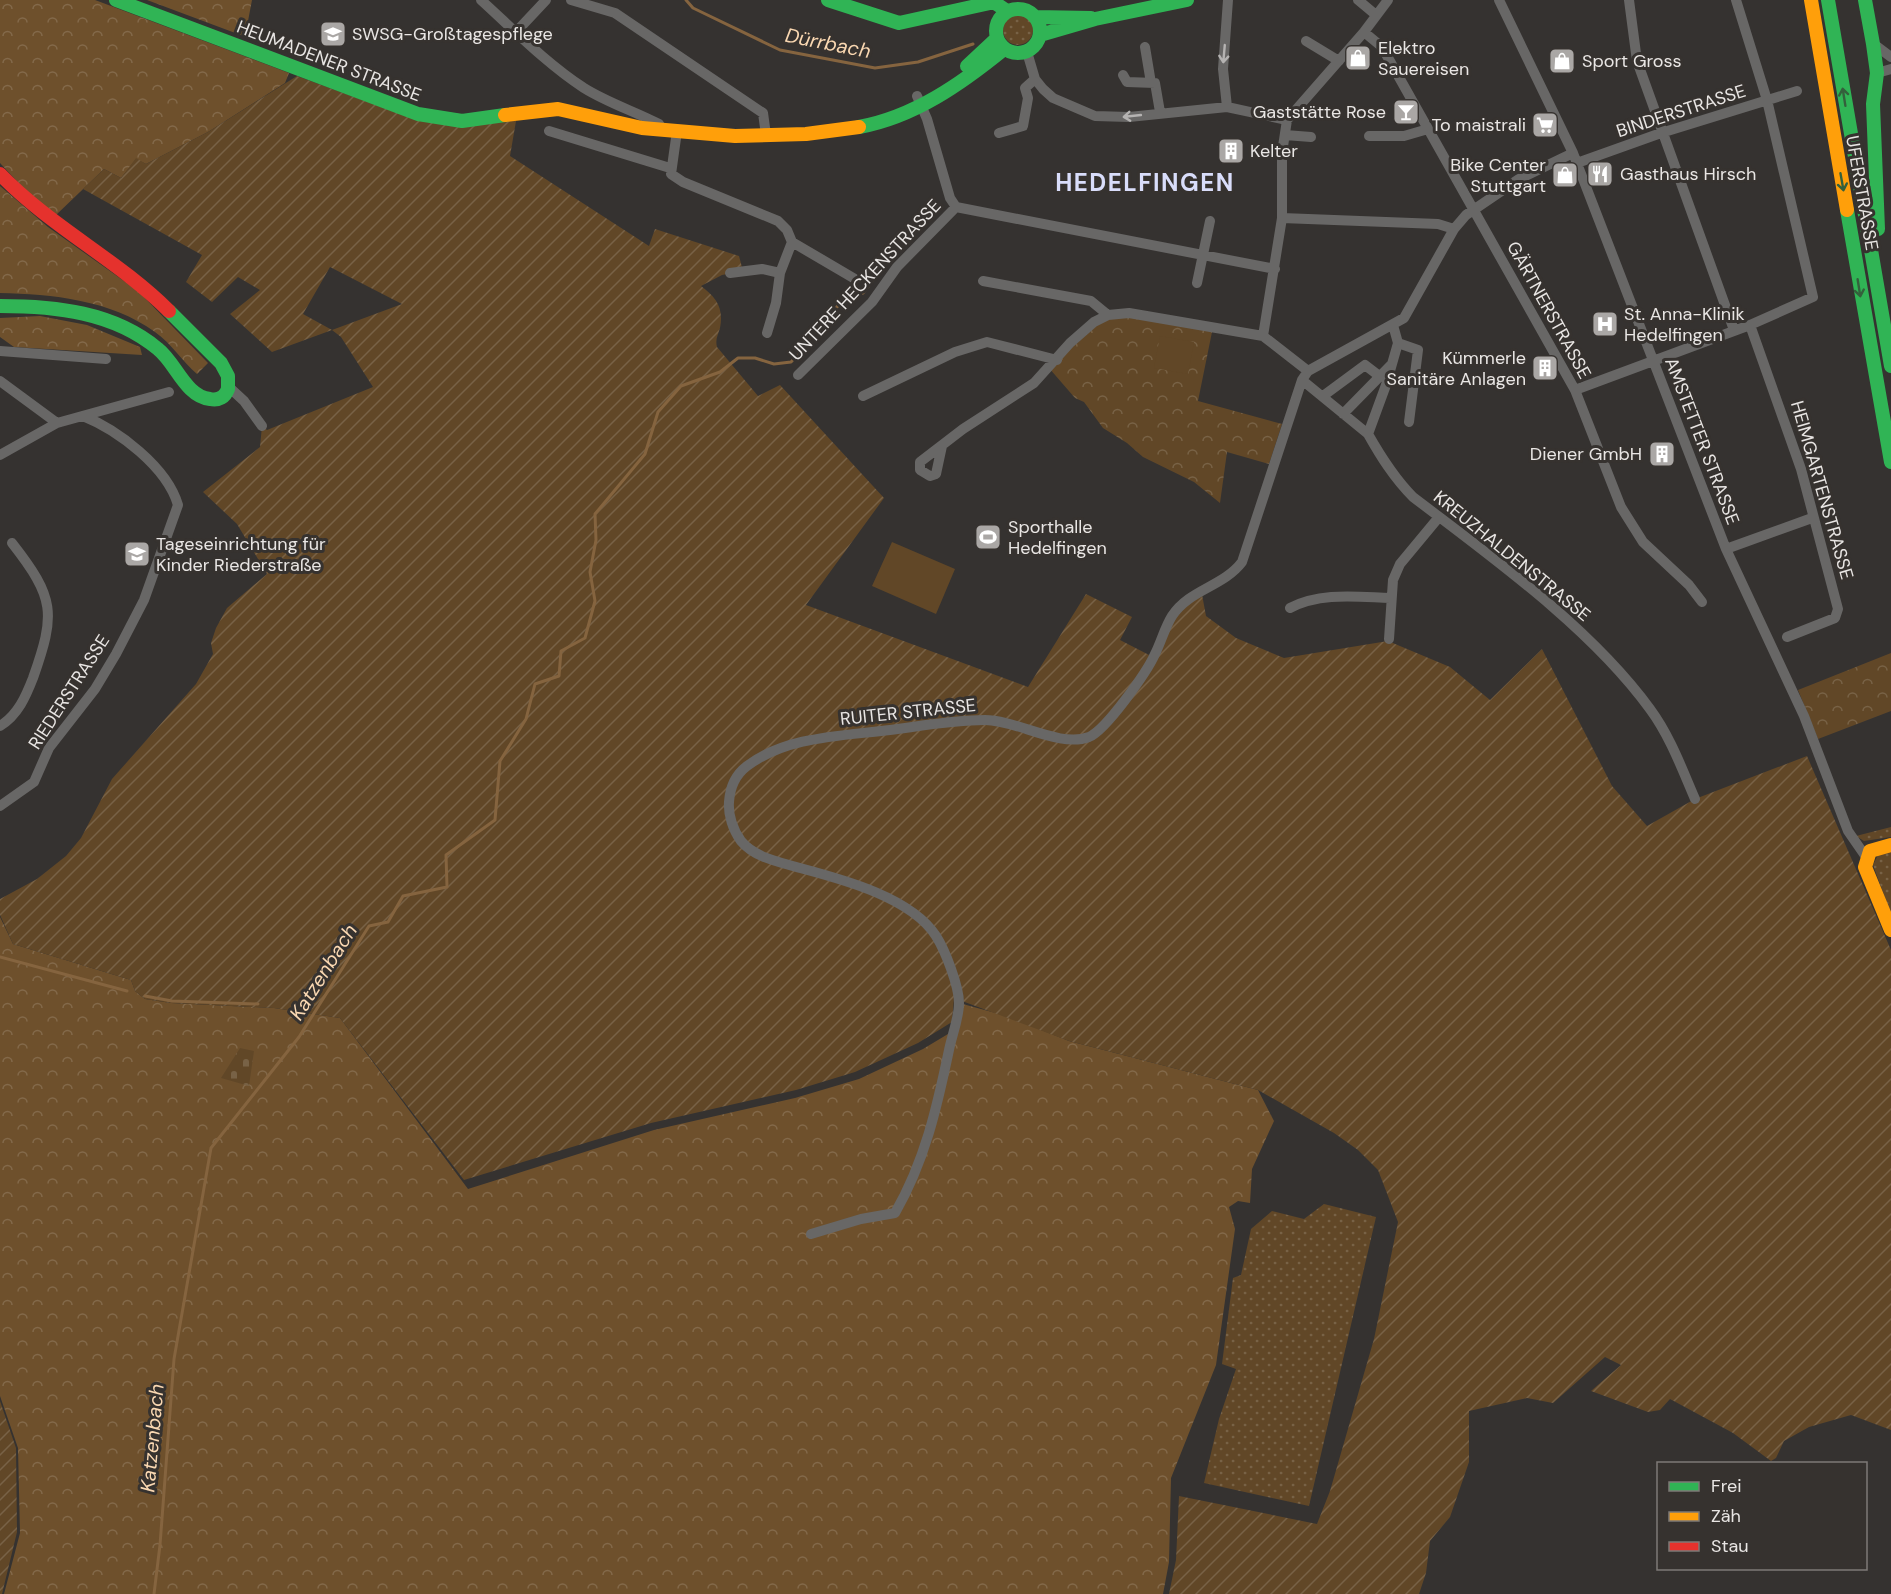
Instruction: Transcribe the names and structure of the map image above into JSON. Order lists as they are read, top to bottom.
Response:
{
  "streets": {
    "main road": ["HEUMADENER STRASSE", "UFERSTRASSE"],
    "street": [
      "BINDERSTRASSE",
      "UNTERE HECKENSTRASSE",
      "GÄRTNERSTRASSE",
      "AMSTETTER STRASSE",
      "HEIMGARTENSTRASSE",
      "KREUZHALDENSTRASSE",
      "RIEDERSTRASSE",
      "RUITER STRASSE"
    ]
  },
  "crossings": [
    ["HEUMADENER STRASSE", "UNTERE HECKENSTRASSE"],
    ["BINDERSTRASSE", "AMSTETTER STRASSE"],
    ["KREUZHALDENSTRASSE", "RUITER STRASSE"]
  ],
  "districts": ["HEDELFINGEN"],
  "water": ["Dürrbach", "Katzenbach"],
  "places": {
    "school or university": ["SWSG-Großtagespflege", "Tageseinrichtung für Kinder Riederstraße"],
    "shop": ["Elektro Sauereisen", "Sport Gross", "Bike Center Stuttgart"],
    "bar": ["Gaststätte Rose"],
    "supermarket": ["To maistrali"],
    "building": ["Kelter", "Kümmerle Sanitäre Anlagen", "Diener GmbH"],
    "restaurant": ["Gasthaus Hirsch"],
    "hospital": ["St. Anna-Klinik Hedelfingen"],
    "sports": ["Sporthalle Hedelfingen"]
  },
  "legend": ["Frei", "Zäh", "Stau"]
}
